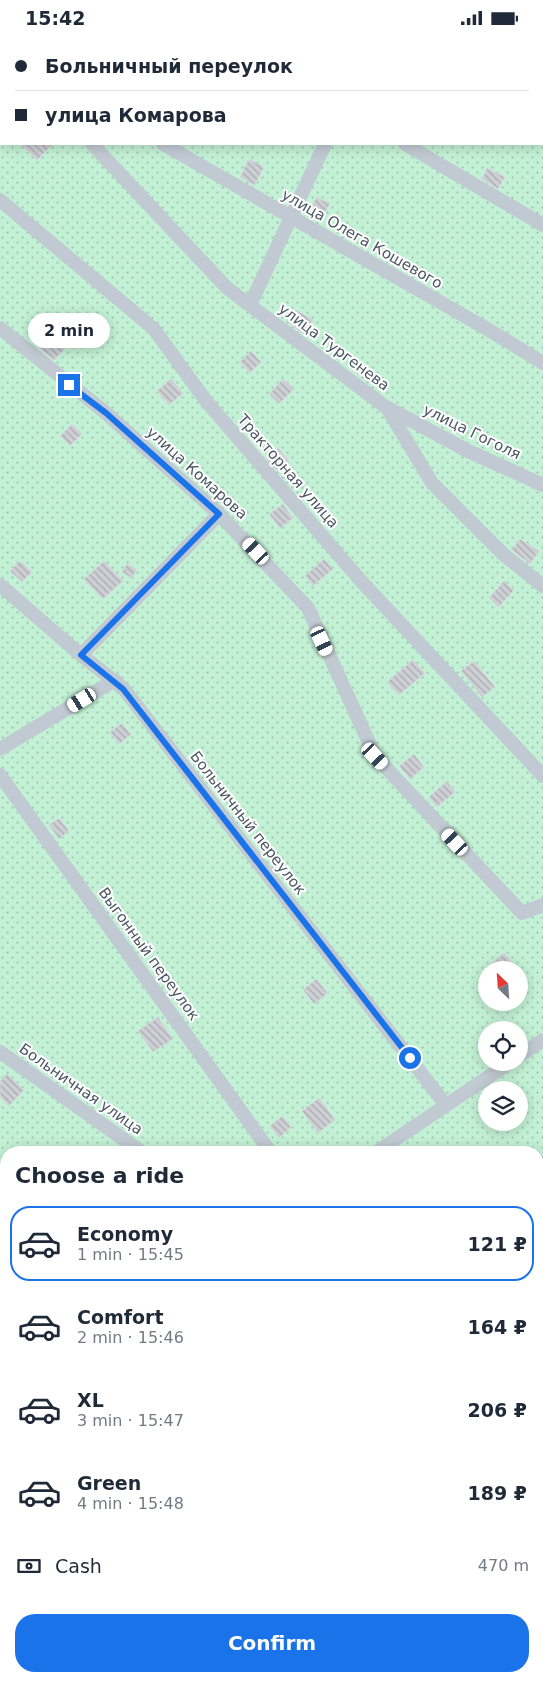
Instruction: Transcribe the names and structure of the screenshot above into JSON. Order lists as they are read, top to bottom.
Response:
{
  "streets": {
    "street": [
      "улица Олега Кошевого",
      "улица Тургенева",
      "улица Гоголя",
      "Тракторная улица",
      "улица Комарова",
      "Больничный переулок",
      "Выгонный переулок",
      "Больничная улица"
    ]
  },
  "crossings": [
    ["улица Тургенева", "улица Гоголя"]
  ],
  "north": "top left",
  "page": {
    "status": "15:42",
    "banner": ["Больничный переулок", "улица Комарова"],
    "bubble": "2 min",
    "heading": "Choose a ride",
    "list": [
      {
        "name": "Economy",
        "note": "1 min · 15:45",
        "value": "121 ₽"
      },
      {
        "name": "Comfort",
        "note": "2 min · 15:46",
        "value": "164 ₽"
      },
      {
        "name": "XL",
        "note": "3 min · 15:47",
        "value": "206 ₽"
      },
      {
        "name": "Green",
        "note": "4 min · 15:48",
        "value": "189 ₽"
      }
    ],
    "pay": ["Cash", "470 m"],
    "buttons": "Confirm"
  }
}
